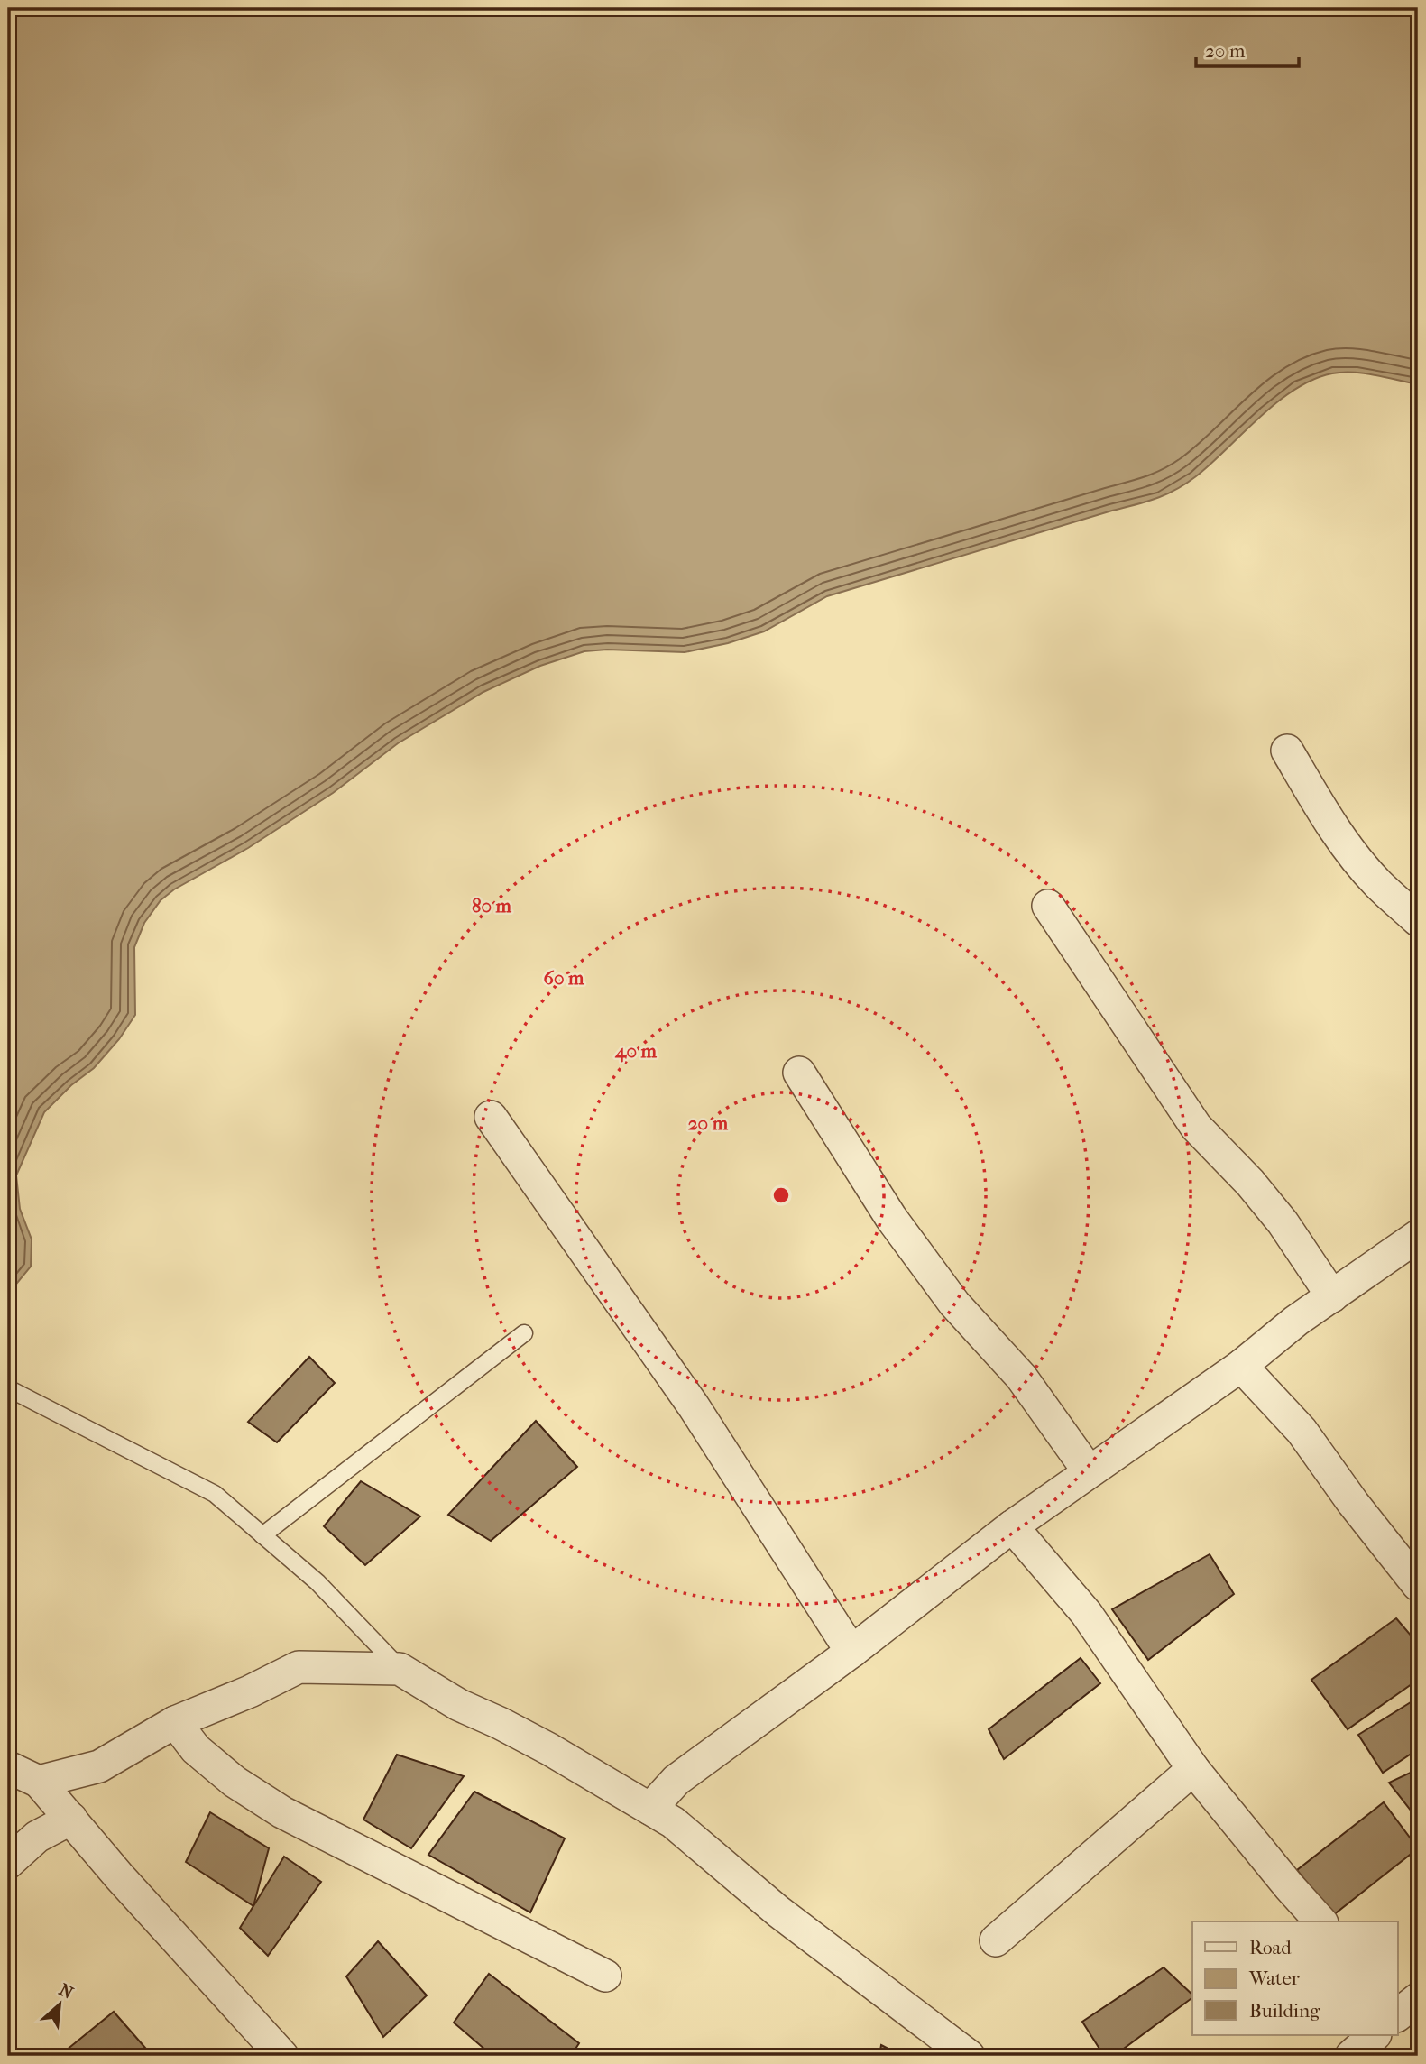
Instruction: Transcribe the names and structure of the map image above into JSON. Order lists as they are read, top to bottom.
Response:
{
  "legend": ["Road", "Water", "Building"],
  "scale_bar": "20 m",
  "north": "top right",
  "rings": [
    "80 m",
    "60 m",
    "40 m",
    "20 m"
  ]
}
